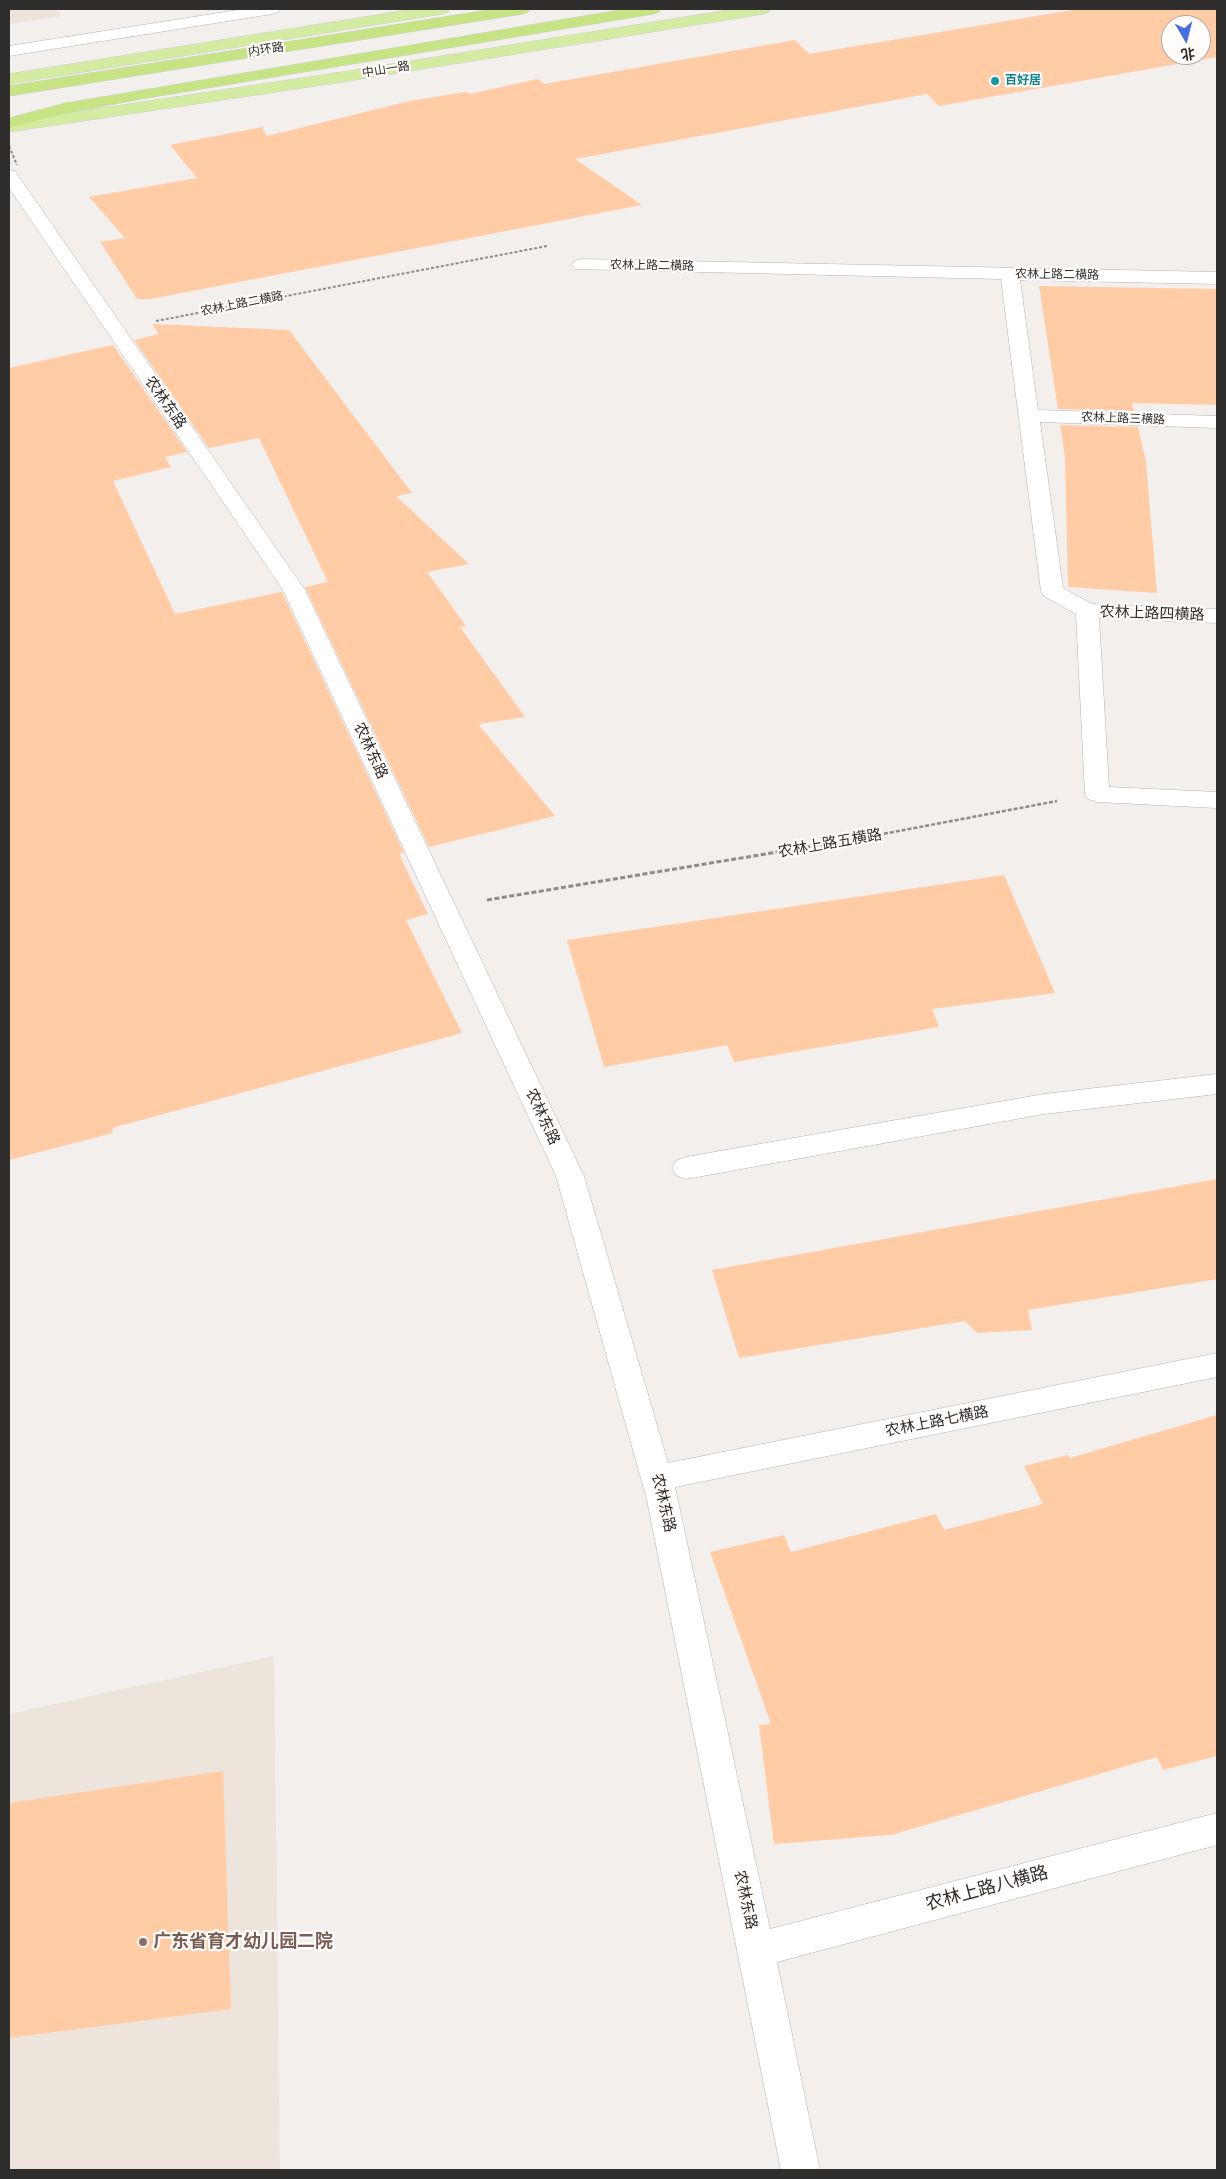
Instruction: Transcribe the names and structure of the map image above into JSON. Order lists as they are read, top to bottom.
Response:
{
  "streets": {
    "highway": ["内环路"],
    "main road": ["中山一路"],
    "street": [
      "农林上路二横路",
      "农林东路",
      "农林上路三横路",
      "农林上路四横路",
      "农林上路七横路",
      "农林上路八横路"
    ],
    "path": ["农林上路五横路"]
  },
  "crossings": [
    ["农林上路二横路", "农林东路"],
    ["农林东路", "农林上路五横路"],
    ["农林东路", "农林上路七横路"],
    ["农林东路", "农林上路八横路"]
  ],
  "places": ["百好居", "广东省育才幼儿园二院"],
  "north": "bottom"
}
